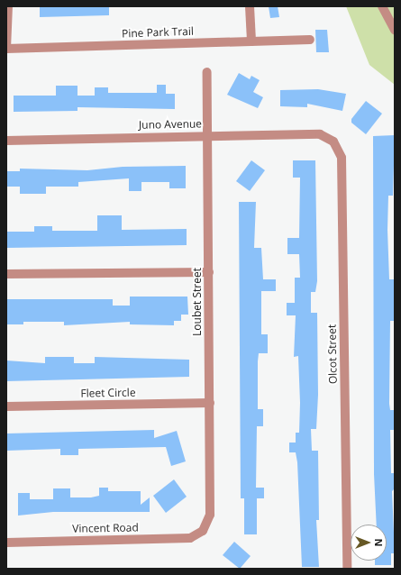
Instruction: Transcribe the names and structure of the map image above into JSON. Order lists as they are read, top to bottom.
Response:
{
  "streets": {
    "street": [
      "Pine Park Trail",
      "Juno Avenue",
      "Loubet Street",
      "Olcot Street",
      "Fleet Circle",
      "Vincent Road"
    ]
  },
  "crossings": [
    ["Juno Avenue", "Loubet Street"],
    ["Juno Avenue", "Olcot Street"],
    ["Loubet Street", "Fleet Circle"],
    ["Loubet Street", "Vincent Road"]
  ],
  "north": "right"
}
